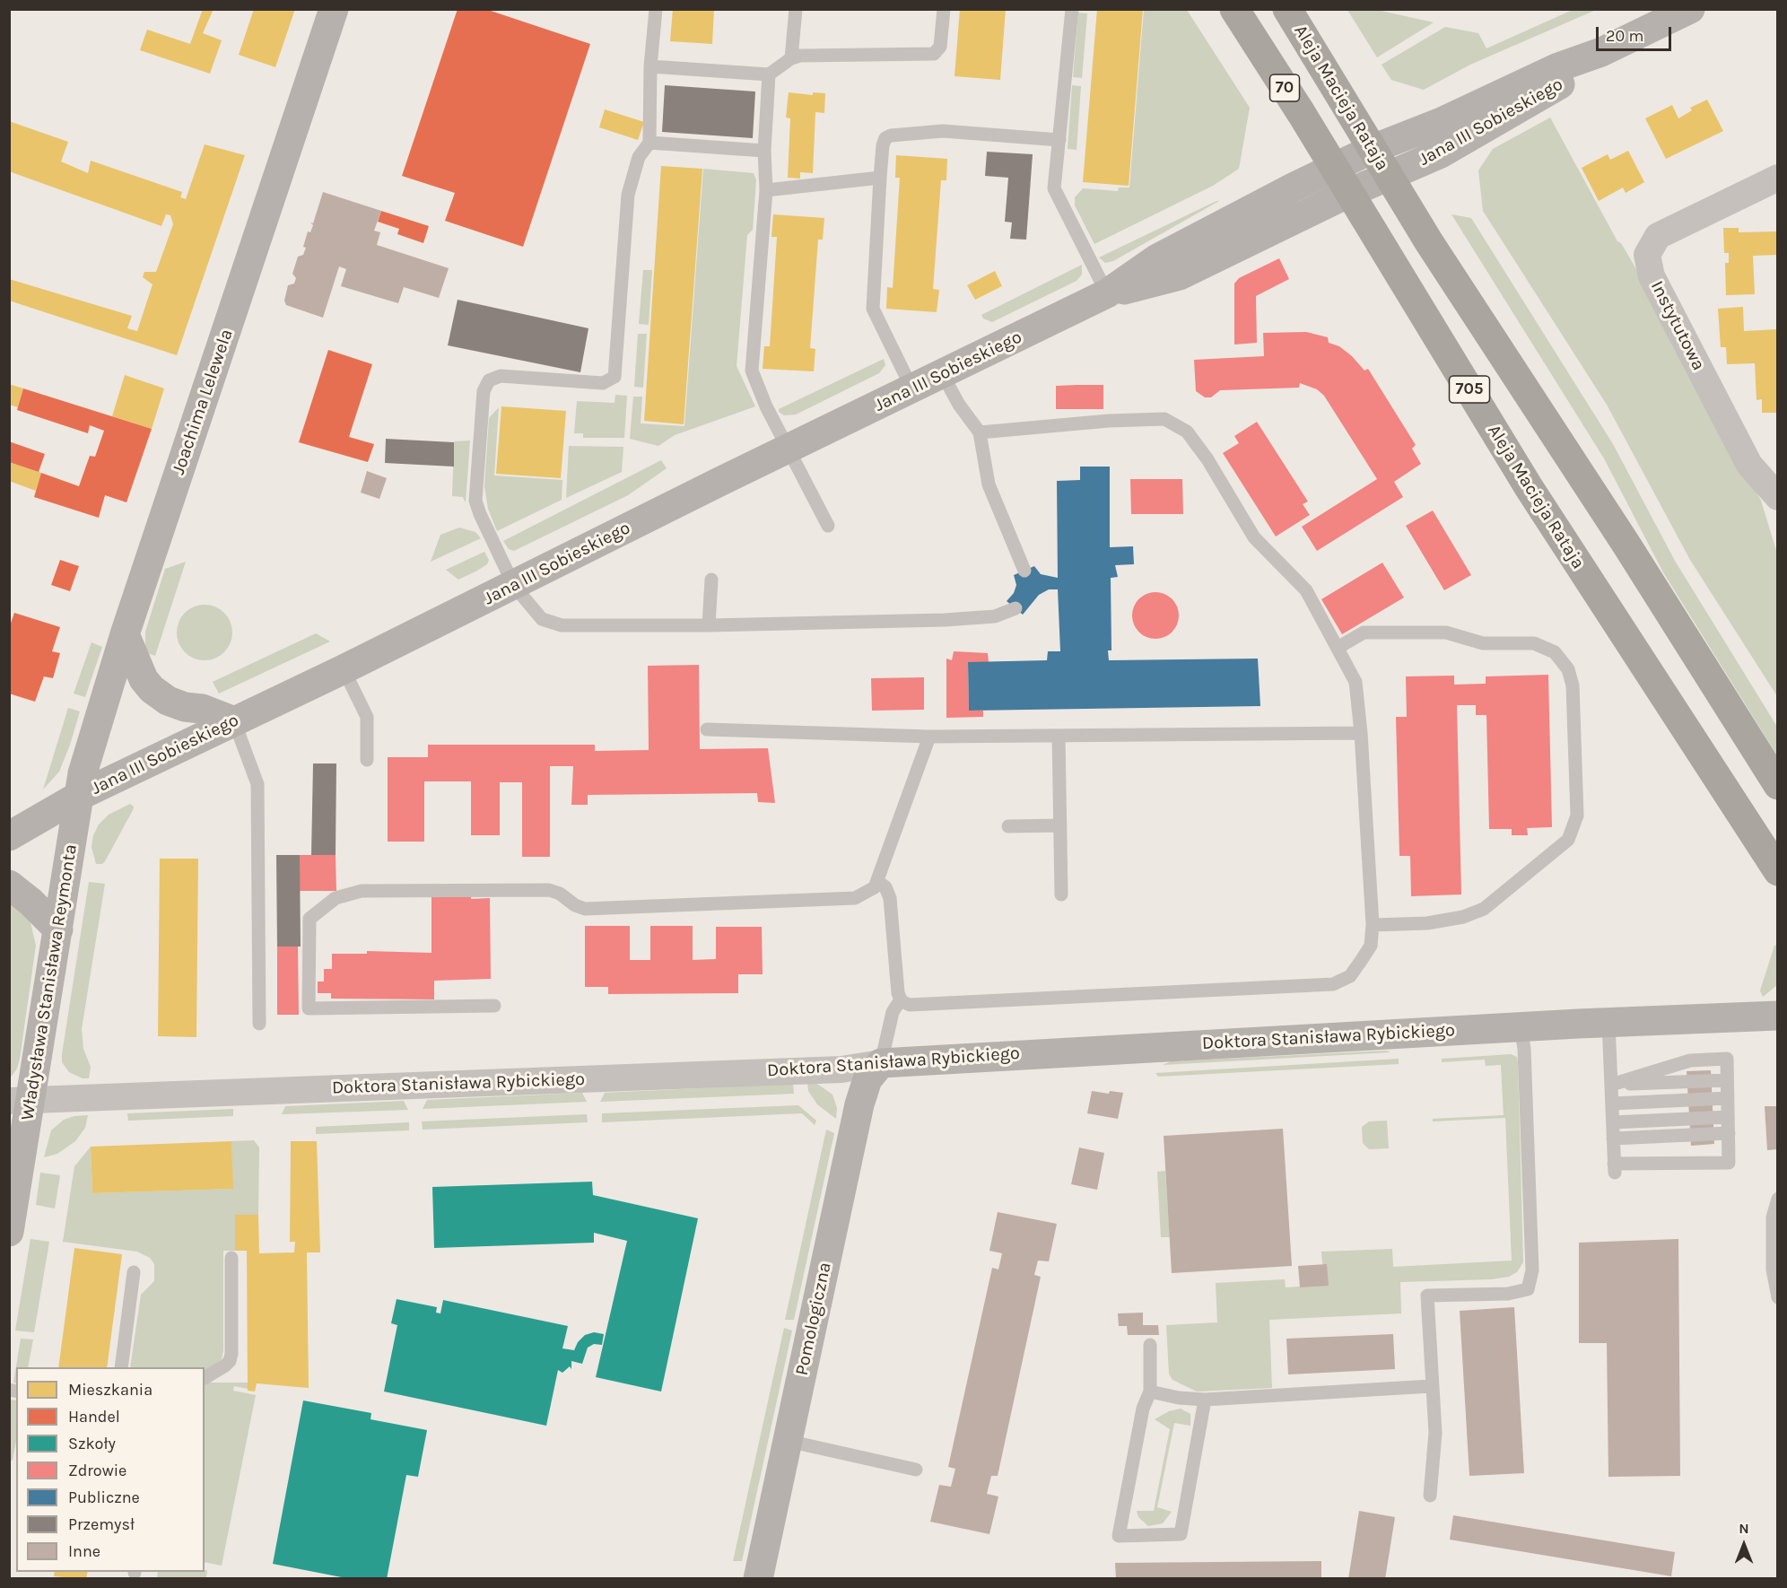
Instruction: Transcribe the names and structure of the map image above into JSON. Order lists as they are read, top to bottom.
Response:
{
  "streets": {
    "main road": ["70", "Aleja Macieja Rataja", "705"],
    "street": [
      "Jana III Sobieskiego",
      "Instytutowa",
      "Joachima Lelewela",
      "Władysława Stanisława Reymonta",
      "Doktora Stanisława Rybickiego",
      "Pomologiczna"
    ]
  },
  "crossings": [
    ["Aleja Macieja Rataja", "Jana III Sobieskiego"],
    ["Jana III Sobieskiego", "Joachima Lelewela"],
    ["Jana III Sobieskiego", "Władysława Stanisława Reymonta"],
    ["Joachima Lelewela", "Władysława Stanisława Reymonta"],
    ["Władysława Stanisława Reymonta", "Doktora Stanisława Rybickiego"],
    ["Doktora Stanisława Rybickiego", "Pomologiczna"]
  ],
  "legend": [
    "Mieszkania",
    "Handel",
    "Szkoły",
    "Zdrowie",
    "Publiczne",
    "Przemysł",
    "Inne"
  ],
  "scale_bar": "20 m",
  "north": "top"
}
